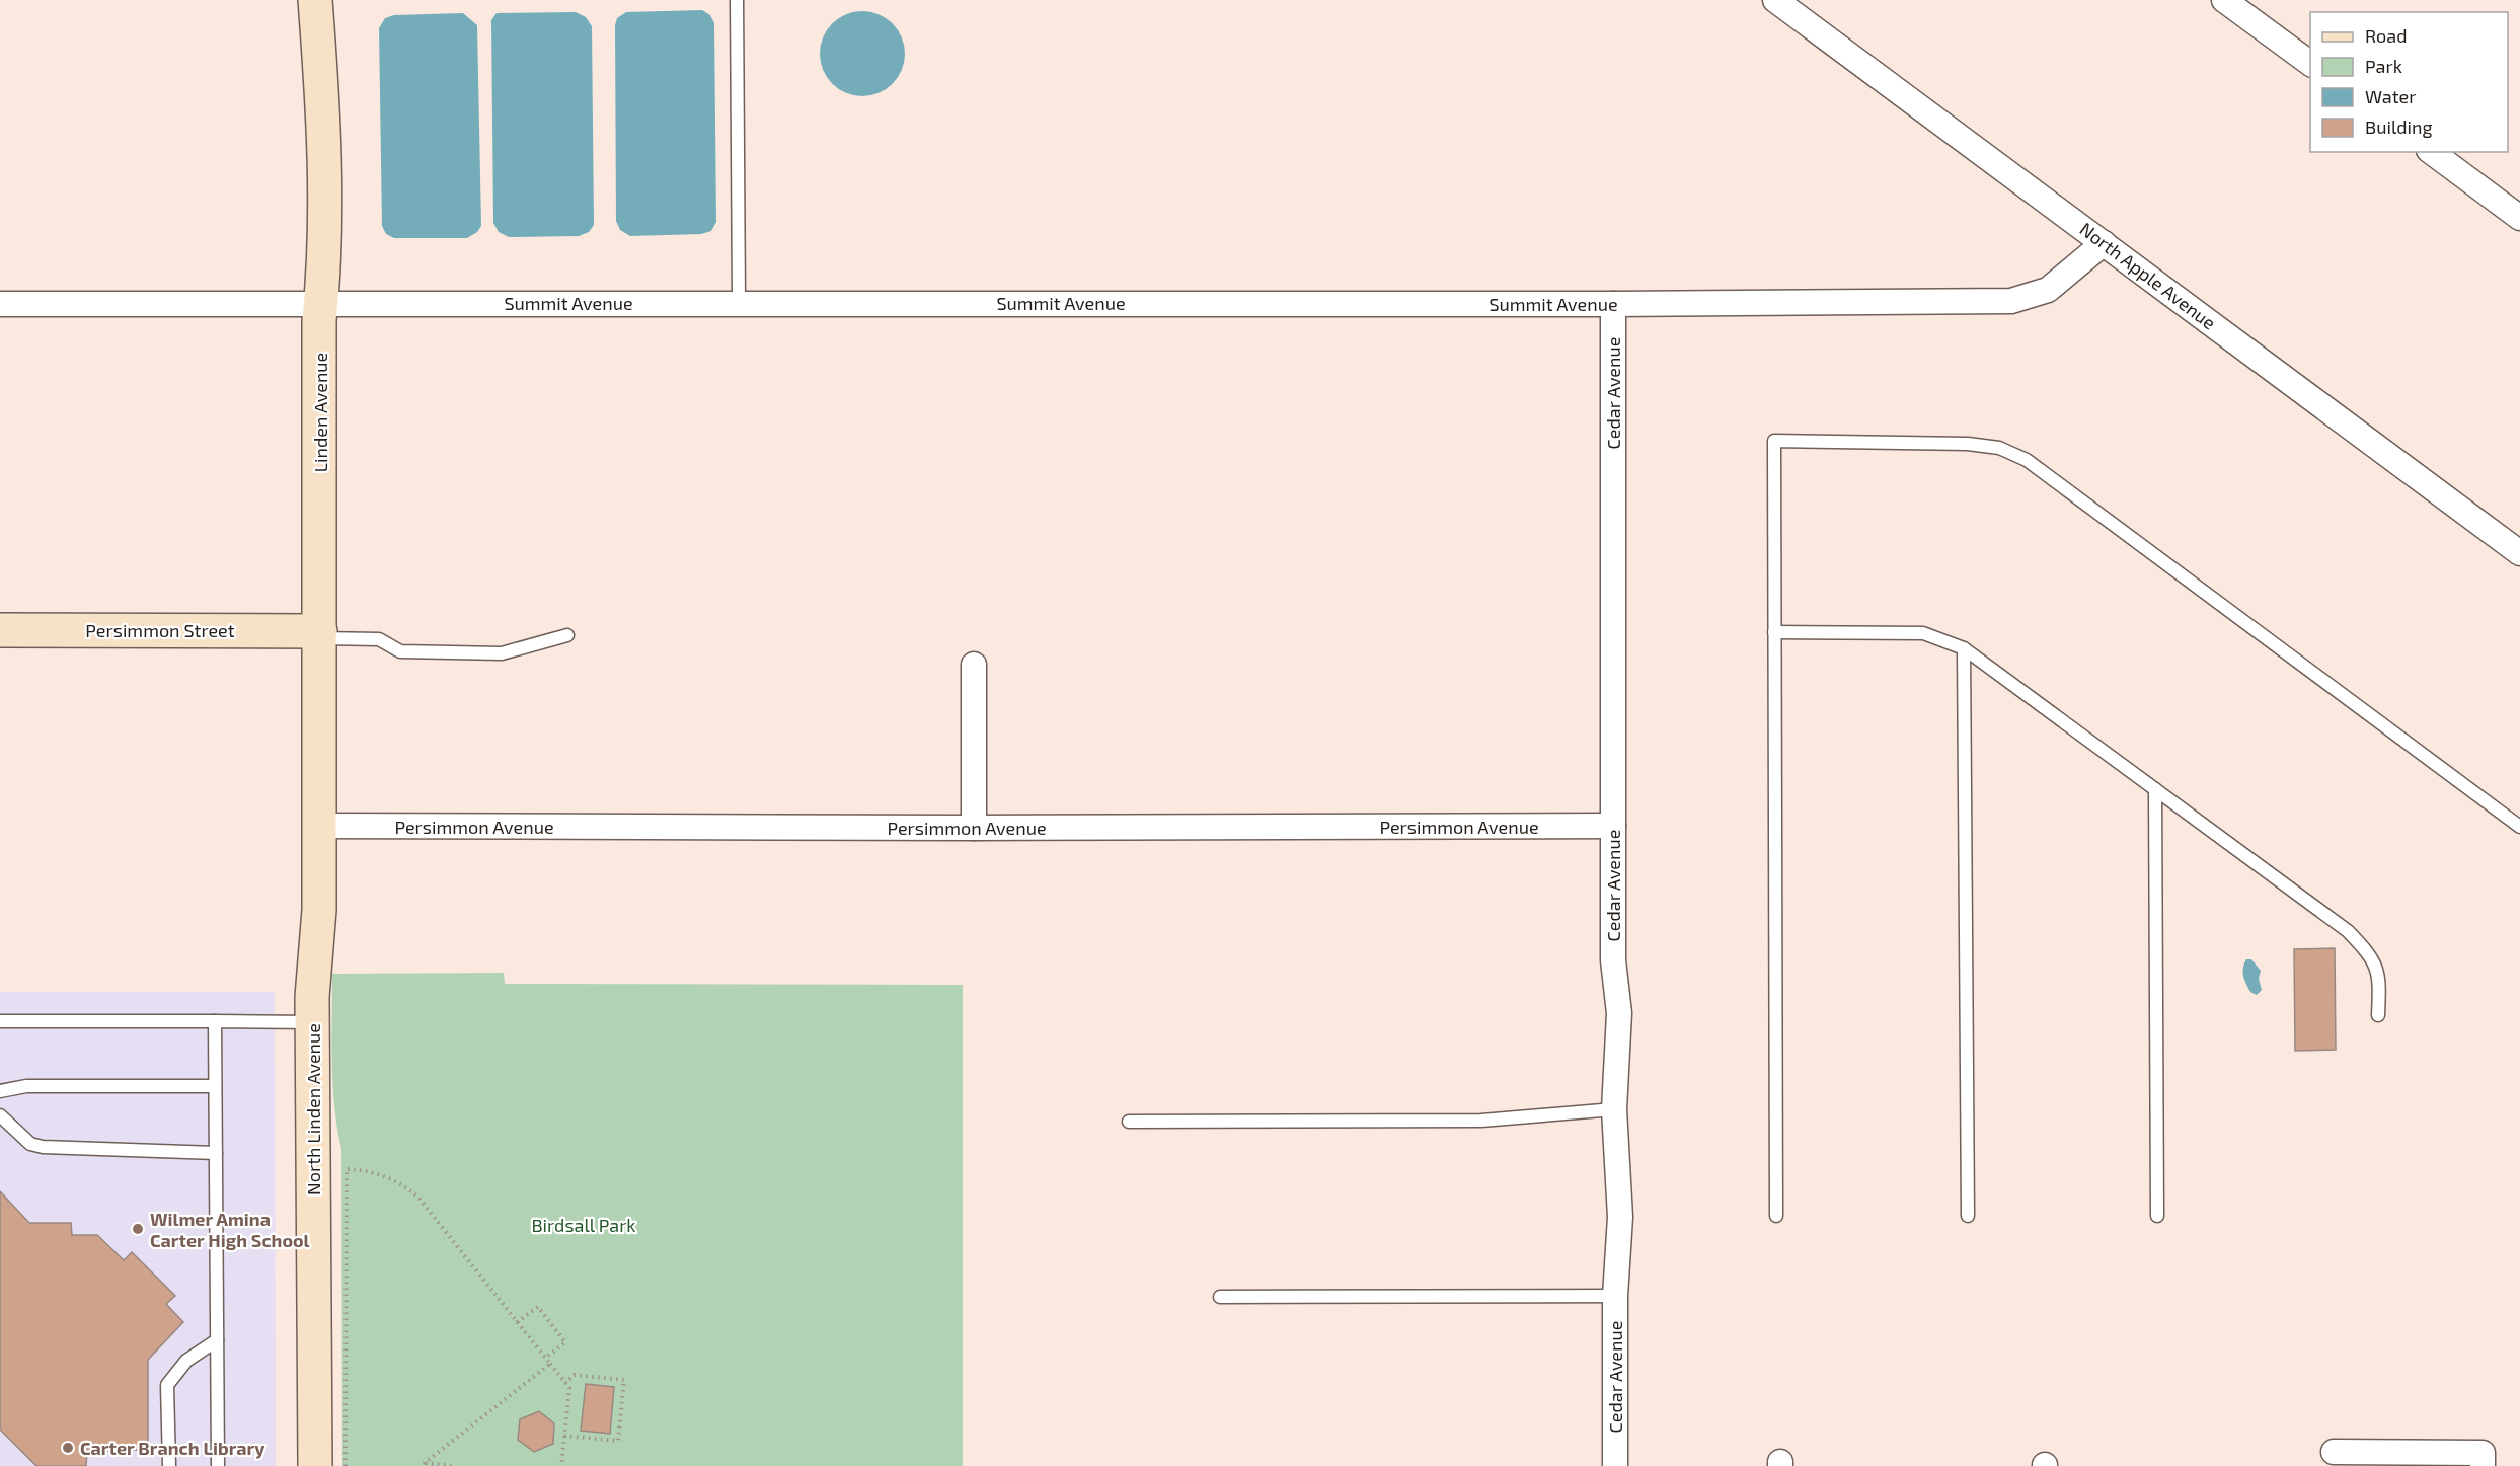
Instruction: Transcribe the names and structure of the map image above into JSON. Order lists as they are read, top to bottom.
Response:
{
  "streets": {
    "street": [
      "North Apple Avenue",
      "Summit Avenue",
      "Cedar Avenue",
      "Linden Avenue",
      "Persimmon Street",
      "Persimmon Avenue",
      "North Linden Avenue"
    ]
  },
  "crossings": [
    ["North Apple Avenue", "Summit Avenue"],
    ["Summit Avenue", "Cedar Avenue"],
    ["Summit Avenue", "Linden Avenue"],
    ["Cedar Avenue", "Persimmon Avenue"],
    ["Linden Avenue", "Persimmon Street"],
    ["Linden Avenue", "Persimmon Avenue"],
    ["Linden Avenue", "North Linden Avenue"],
    ["Persimmon Avenue", "North Linden Avenue"]
  ],
  "parks": ["Birdsall Park"],
  "places": ["Wilmer Amina Carter High School", "Carter Branch Library"],
  "legend": [
    "Road",
    "Park",
    "Water",
    "Building"
  ]
}
